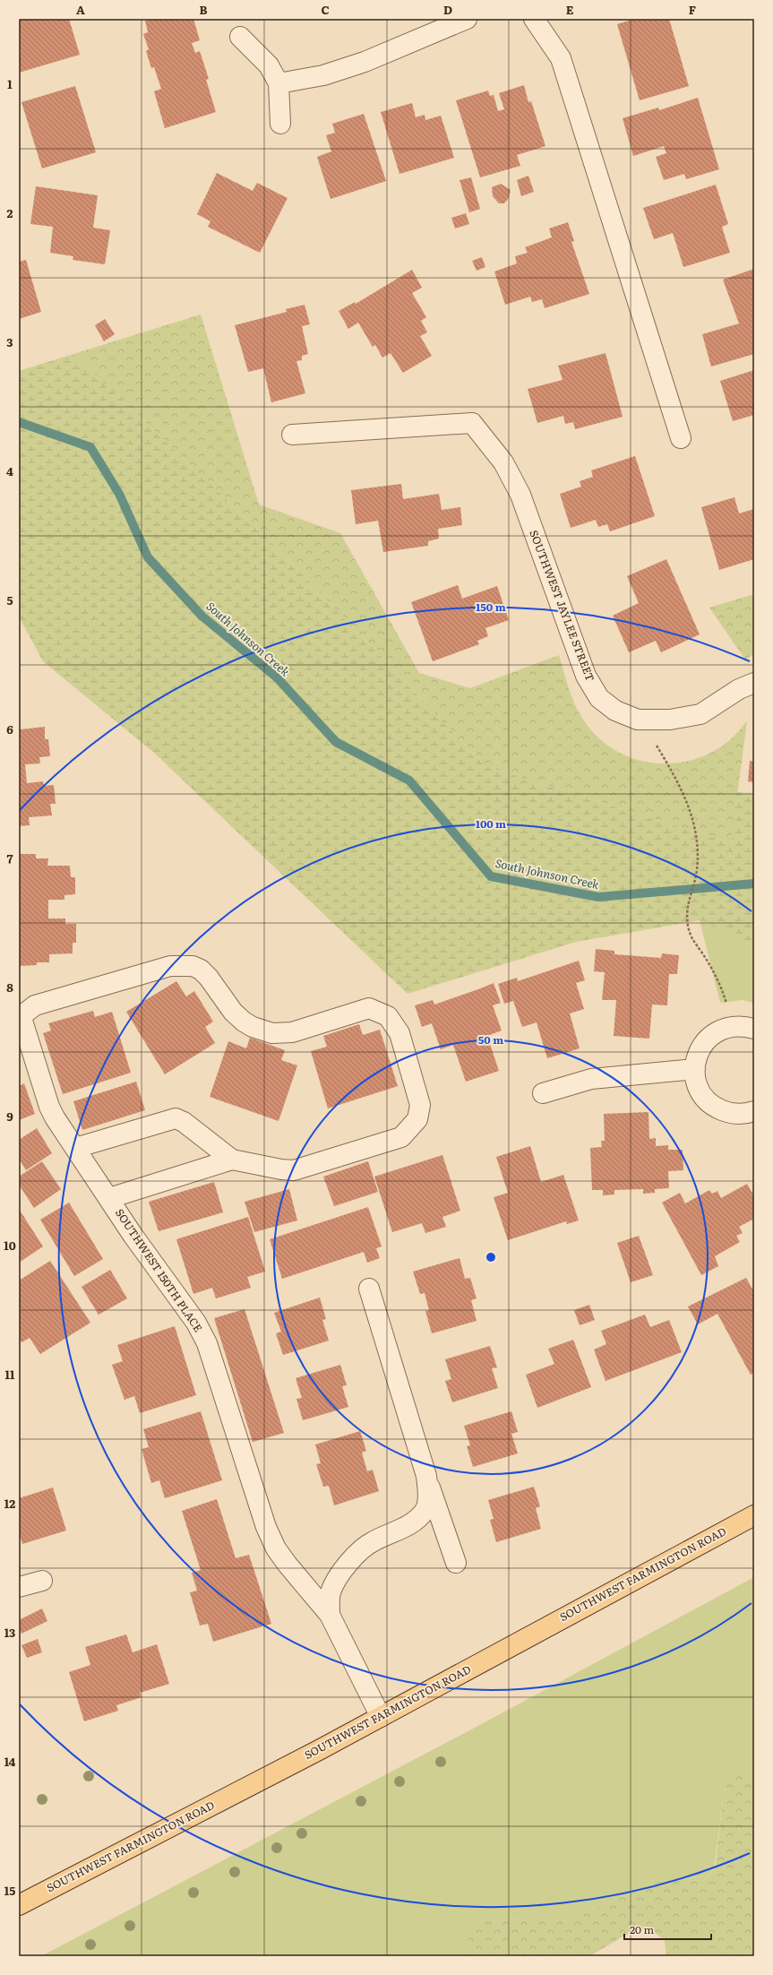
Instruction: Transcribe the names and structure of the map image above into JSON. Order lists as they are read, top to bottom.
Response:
{
  "streets": {
    "main road": ["SOUTHWEST FARMINGTON ROAD"],
    "street": ["SOUTHWEST JAYLEE STREET", "SOUTHWEST 150TH PLACE"]
  },
  "crossings": [
    ["SOUTHWEST 150TH PLACE", "SOUTHWEST FARMINGTON ROAD"]
  ],
  "water": ["South Johnson Creek"],
  "scale_bar": "20 m",
  "grid": {
    "columns": [
      "A",
      "B",
      "C",
      "D",
      "E",
      "F"
    ],
    "rows": [
      "1",
      "2",
      "3",
      "4",
      "5",
      "6",
      "7",
      "8",
      "9",
      "10",
      "11",
      "12",
      "13",
      "14",
      "15"
    ]
  },
  "rings": ["150 m", "100 m", "50 m"]
}
